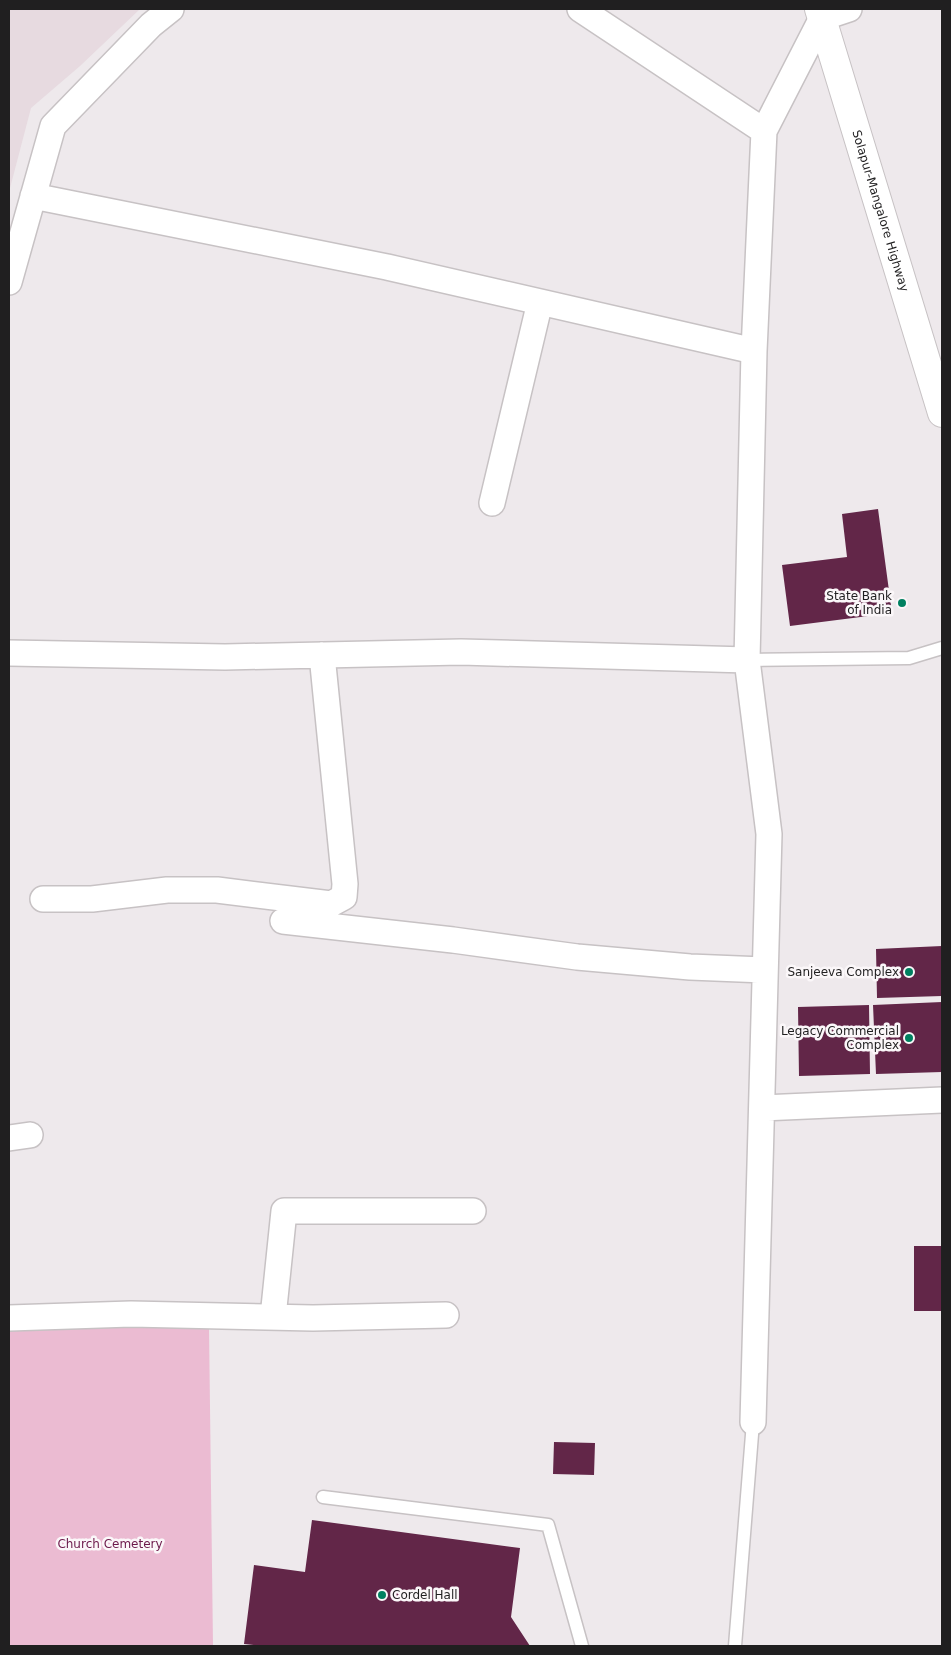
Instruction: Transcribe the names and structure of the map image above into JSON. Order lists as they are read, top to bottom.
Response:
{
  "streets": {
    "highway": ["Solapur-Mangalore Highway"]
  },
  "parks": ["Church Cemetery"],
  "places": [
    "State Bank of India",
    "Sanjeeva Complex",
    "Legacy Commercial Complex",
    "Cordel Hall"
  ]
}
